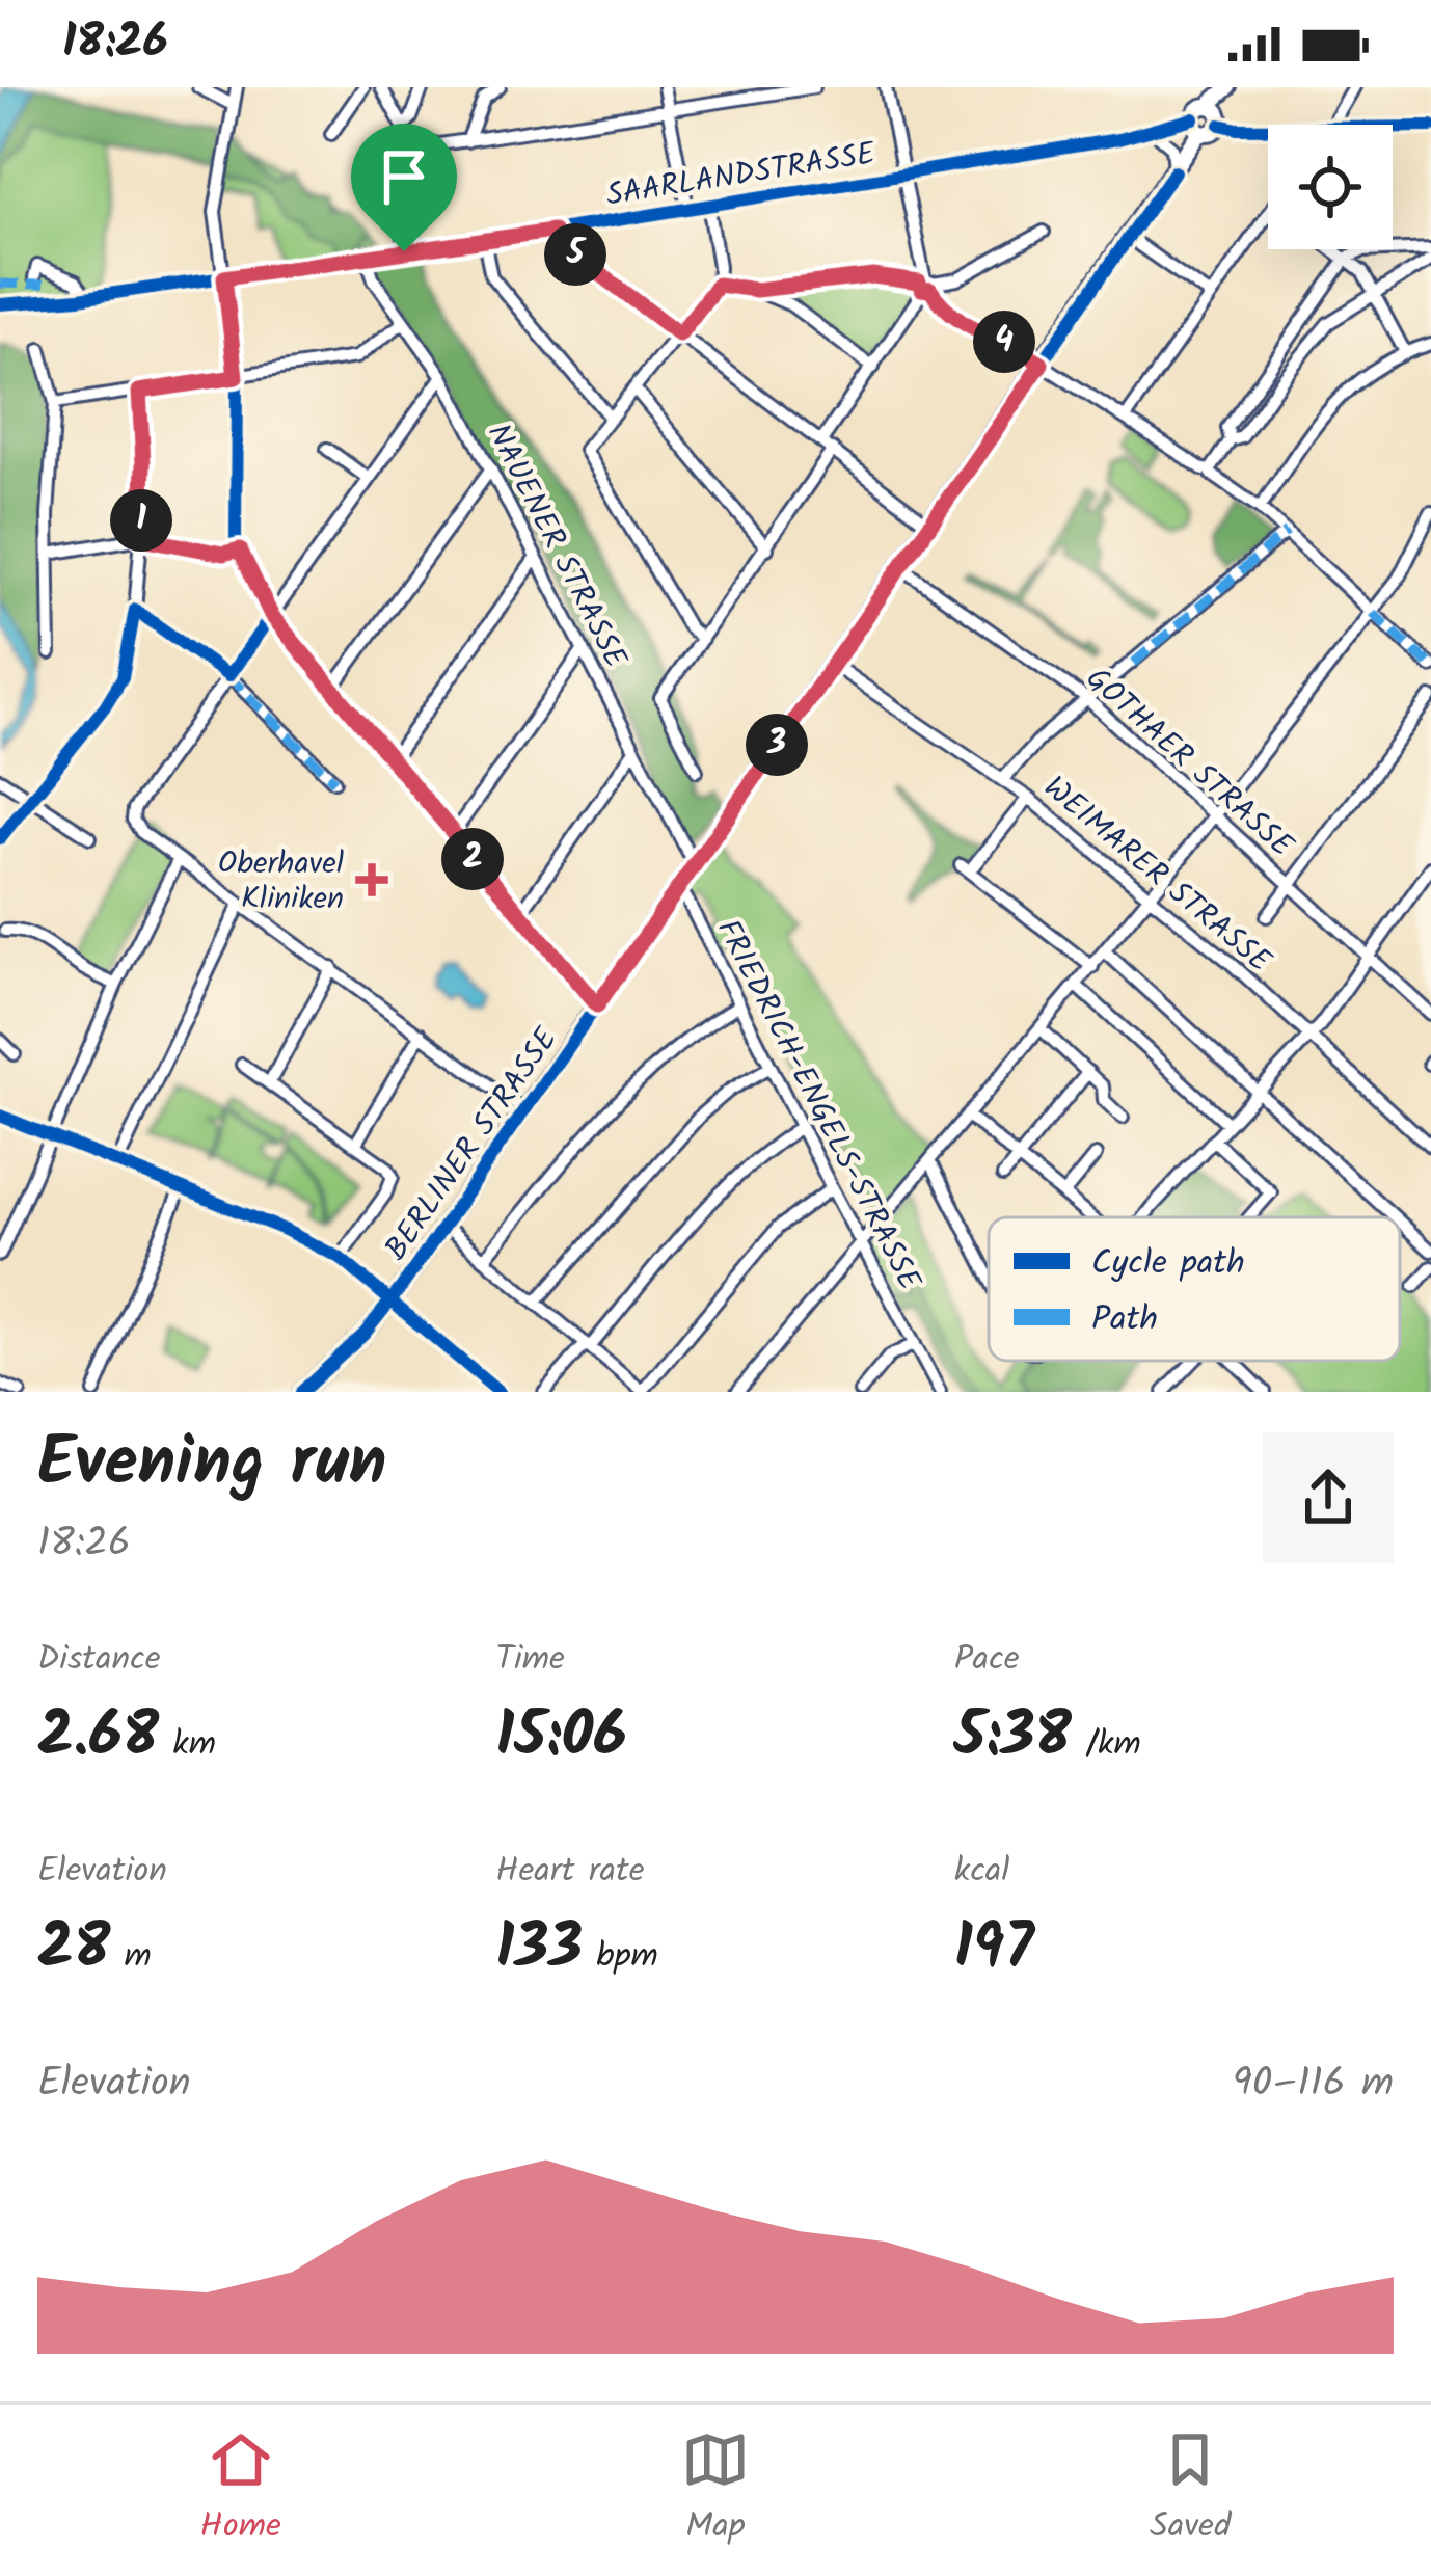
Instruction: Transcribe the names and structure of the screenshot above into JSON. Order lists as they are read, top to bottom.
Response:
{
  "streets": {
    "main road": ["BERLINER STRASSE"],
    "street": [
      "SAARLANDSTRASSE",
      "NAUENER STRASSE",
      "GOTHAER STRASSE",
      "WEIMARER STRASSE",
      "FRIEDRICH-ENGELS-STRASSE"
    ]
  },
  "crossings": [
    ["SAARLANDSTRASSE", "NAUENER STRASSE"],
    ["SAARLANDSTRASSE", "BERLINER STRASSE"],
    ["NAUENER STRASSE", "BERLINER STRASSE"],
    ["GOTHAER STRASSE", "BERLINER STRASSE"],
    ["WEIMARER STRASSE", "BERLINER STRASSE"],
    ["FRIEDRICH-ENGELS-STRASSE", "BERLINER STRASSE"]
  ],
  "places": {
    "health": ["Oberhavel Kliniken"]
  },
  "legend": ["Cycle path", "Path"],
  "page": {
    "status": "18:26",
    "pins": [
      "5",
      "4",
      "1",
      "3",
      "2"
    ],
    "heading": ["Evening run", "18:26"],
    "stats": [
      ["Distance", "2.68 km"],
      ["Time", "15:06"],
      ["Pace", "5:38 /km"],
      ["Elevation", "28 m"],
      ["Heart rate", "133 bpm"],
      ["kcal", "197"]
    ],
    "chart": ["Elevation", "90–116 m"],
    "tabs": ["Home", "Map", "Saved"]
  }
}
